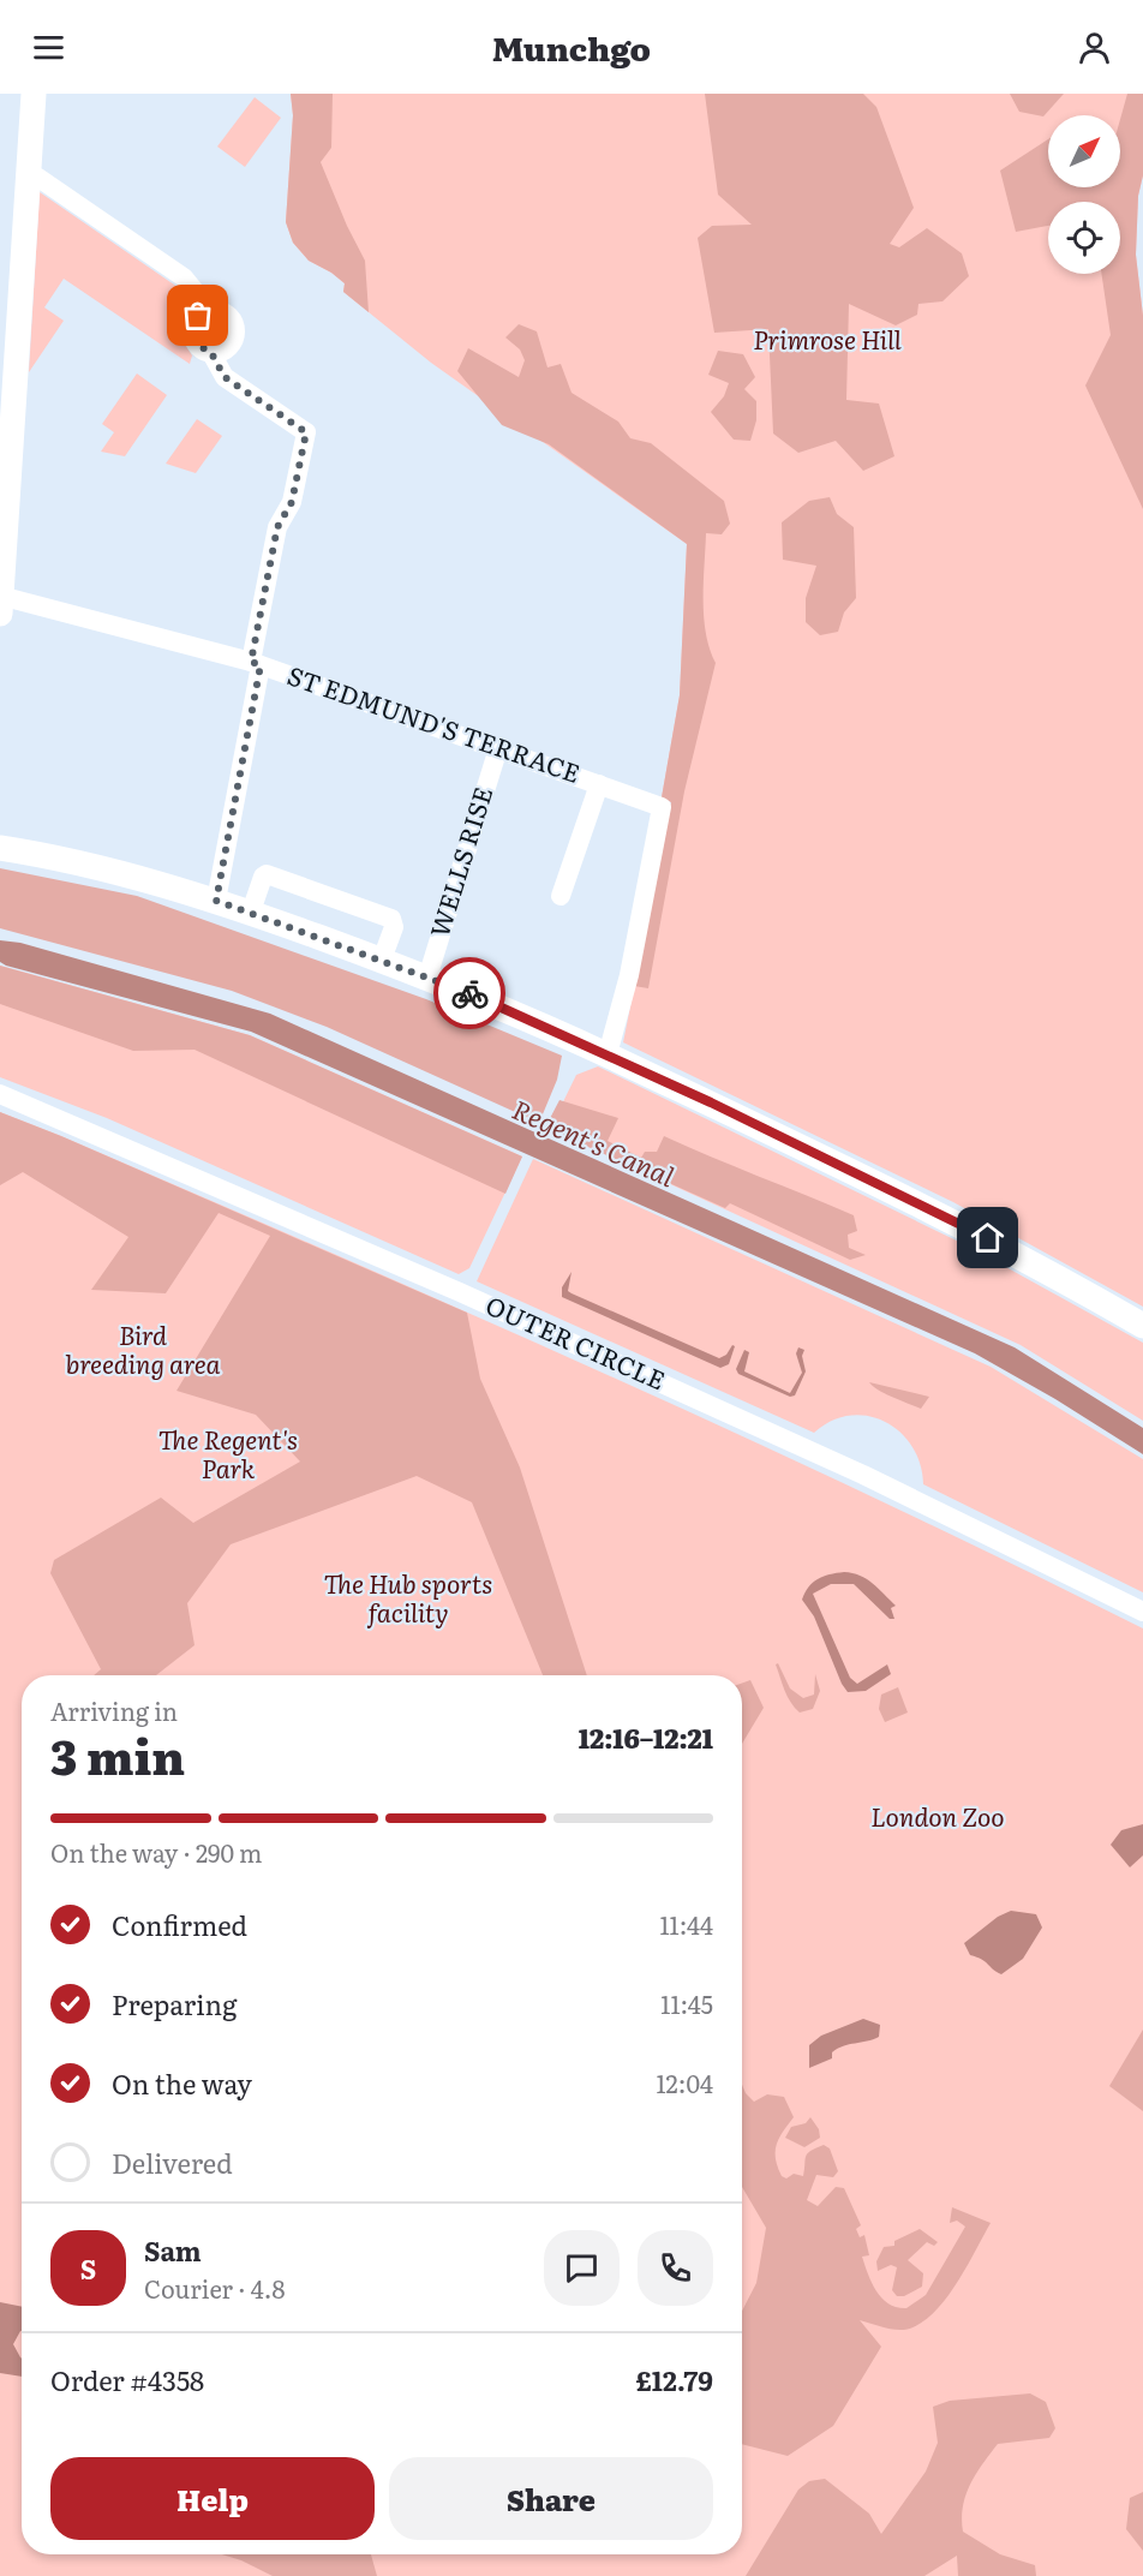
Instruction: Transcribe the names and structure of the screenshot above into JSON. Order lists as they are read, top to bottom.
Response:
{
  "streets": {
    "street": ["ST EDMUND'S TERRACE", "WELLS RISE", "OUTER CIRCLE"]
  },
  "crossings": [
    ["ST EDMUND'S TERRACE", "WELLS RISE"]
  ],
  "water": ["Regent's Canal"],
  "parks": [
    "Primrose Hill",
    "Bird breeding area",
    "The Regent's Park",
    "The Hub sports facility",
    "London Zoo"
  ],
  "north": "top right",
  "page": {
    "header": "Munchgo",
    "heading": ["3 min", "Arriving in", "12:16–12:21"],
    "panel": [
      "Sam",
      "Courier · 4.8",
      "Order #4358",
      "£12.79"
    ],
    "bar": "On the way · 290 m",
    "list": [
      ["Confirmed", "11:44"],
      ["Preparing", "11:45"],
      ["On the way", "12:04"],
      "Delivered"
    ],
    "round": "S",
    "buttons": ["Help", "Share"]
  }
}
